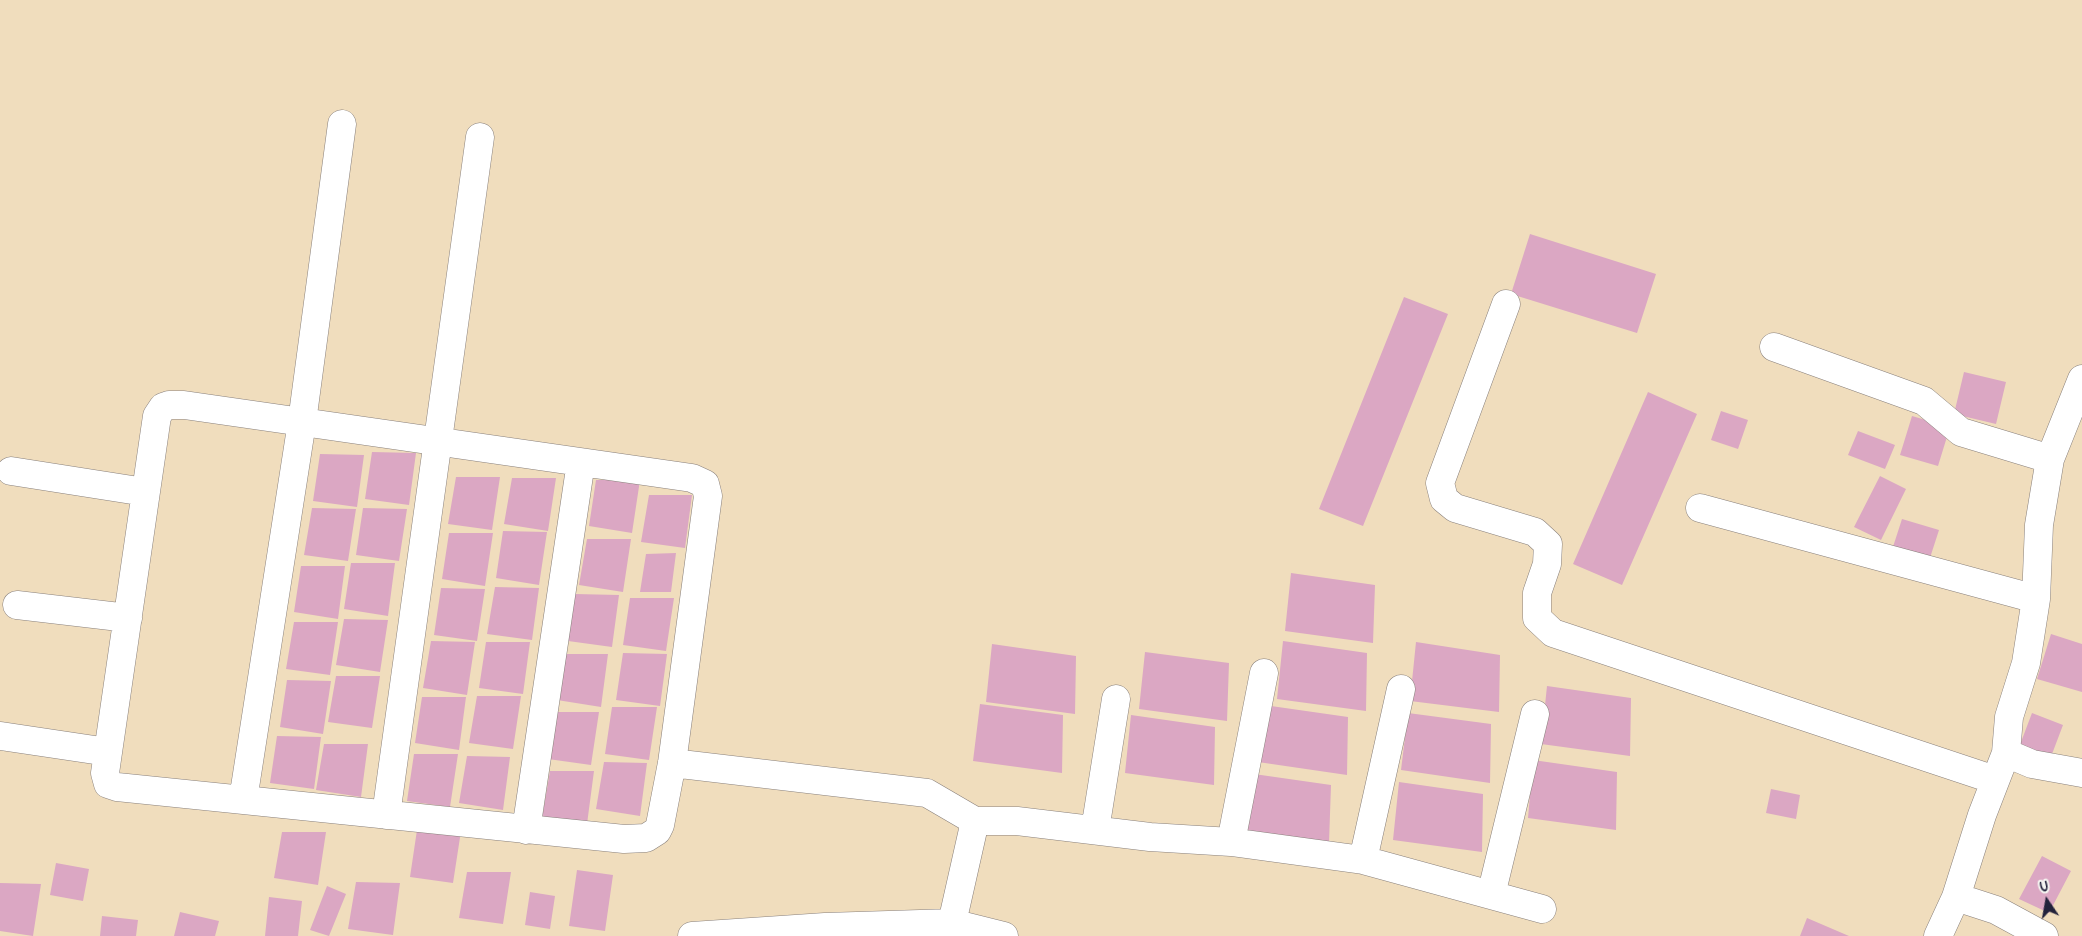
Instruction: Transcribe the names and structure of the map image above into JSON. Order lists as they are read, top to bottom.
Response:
{
  "north": "top"
}
